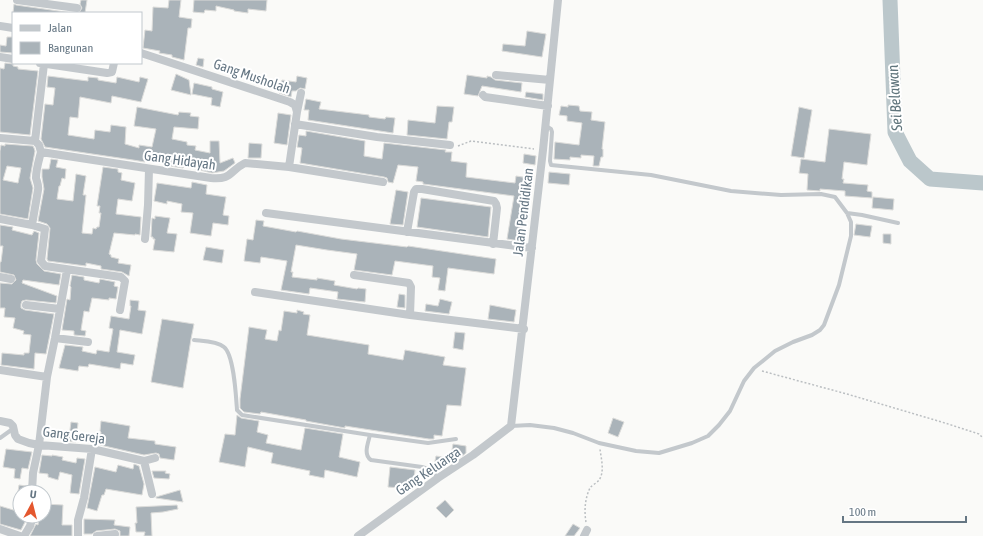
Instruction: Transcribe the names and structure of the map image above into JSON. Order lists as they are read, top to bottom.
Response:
{
  "streets": {
    "street": [
      "Gang Musholah",
      "Gang Hidayah",
      "Jalan Pendidikan",
      "Gang Gereja",
      "Gang Keluarga"
    ]
  },
  "crossings": [
    ["Gang Musholah", "Gang Hidayah"],
    ["Jalan Pendidikan", "Gang Keluarga"]
  ],
  "water": ["Sei Belawan"],
  "legend": ["Jalan", "Bangunan"],
  "scale_bar": "100 m",
  "north": "top"
}
